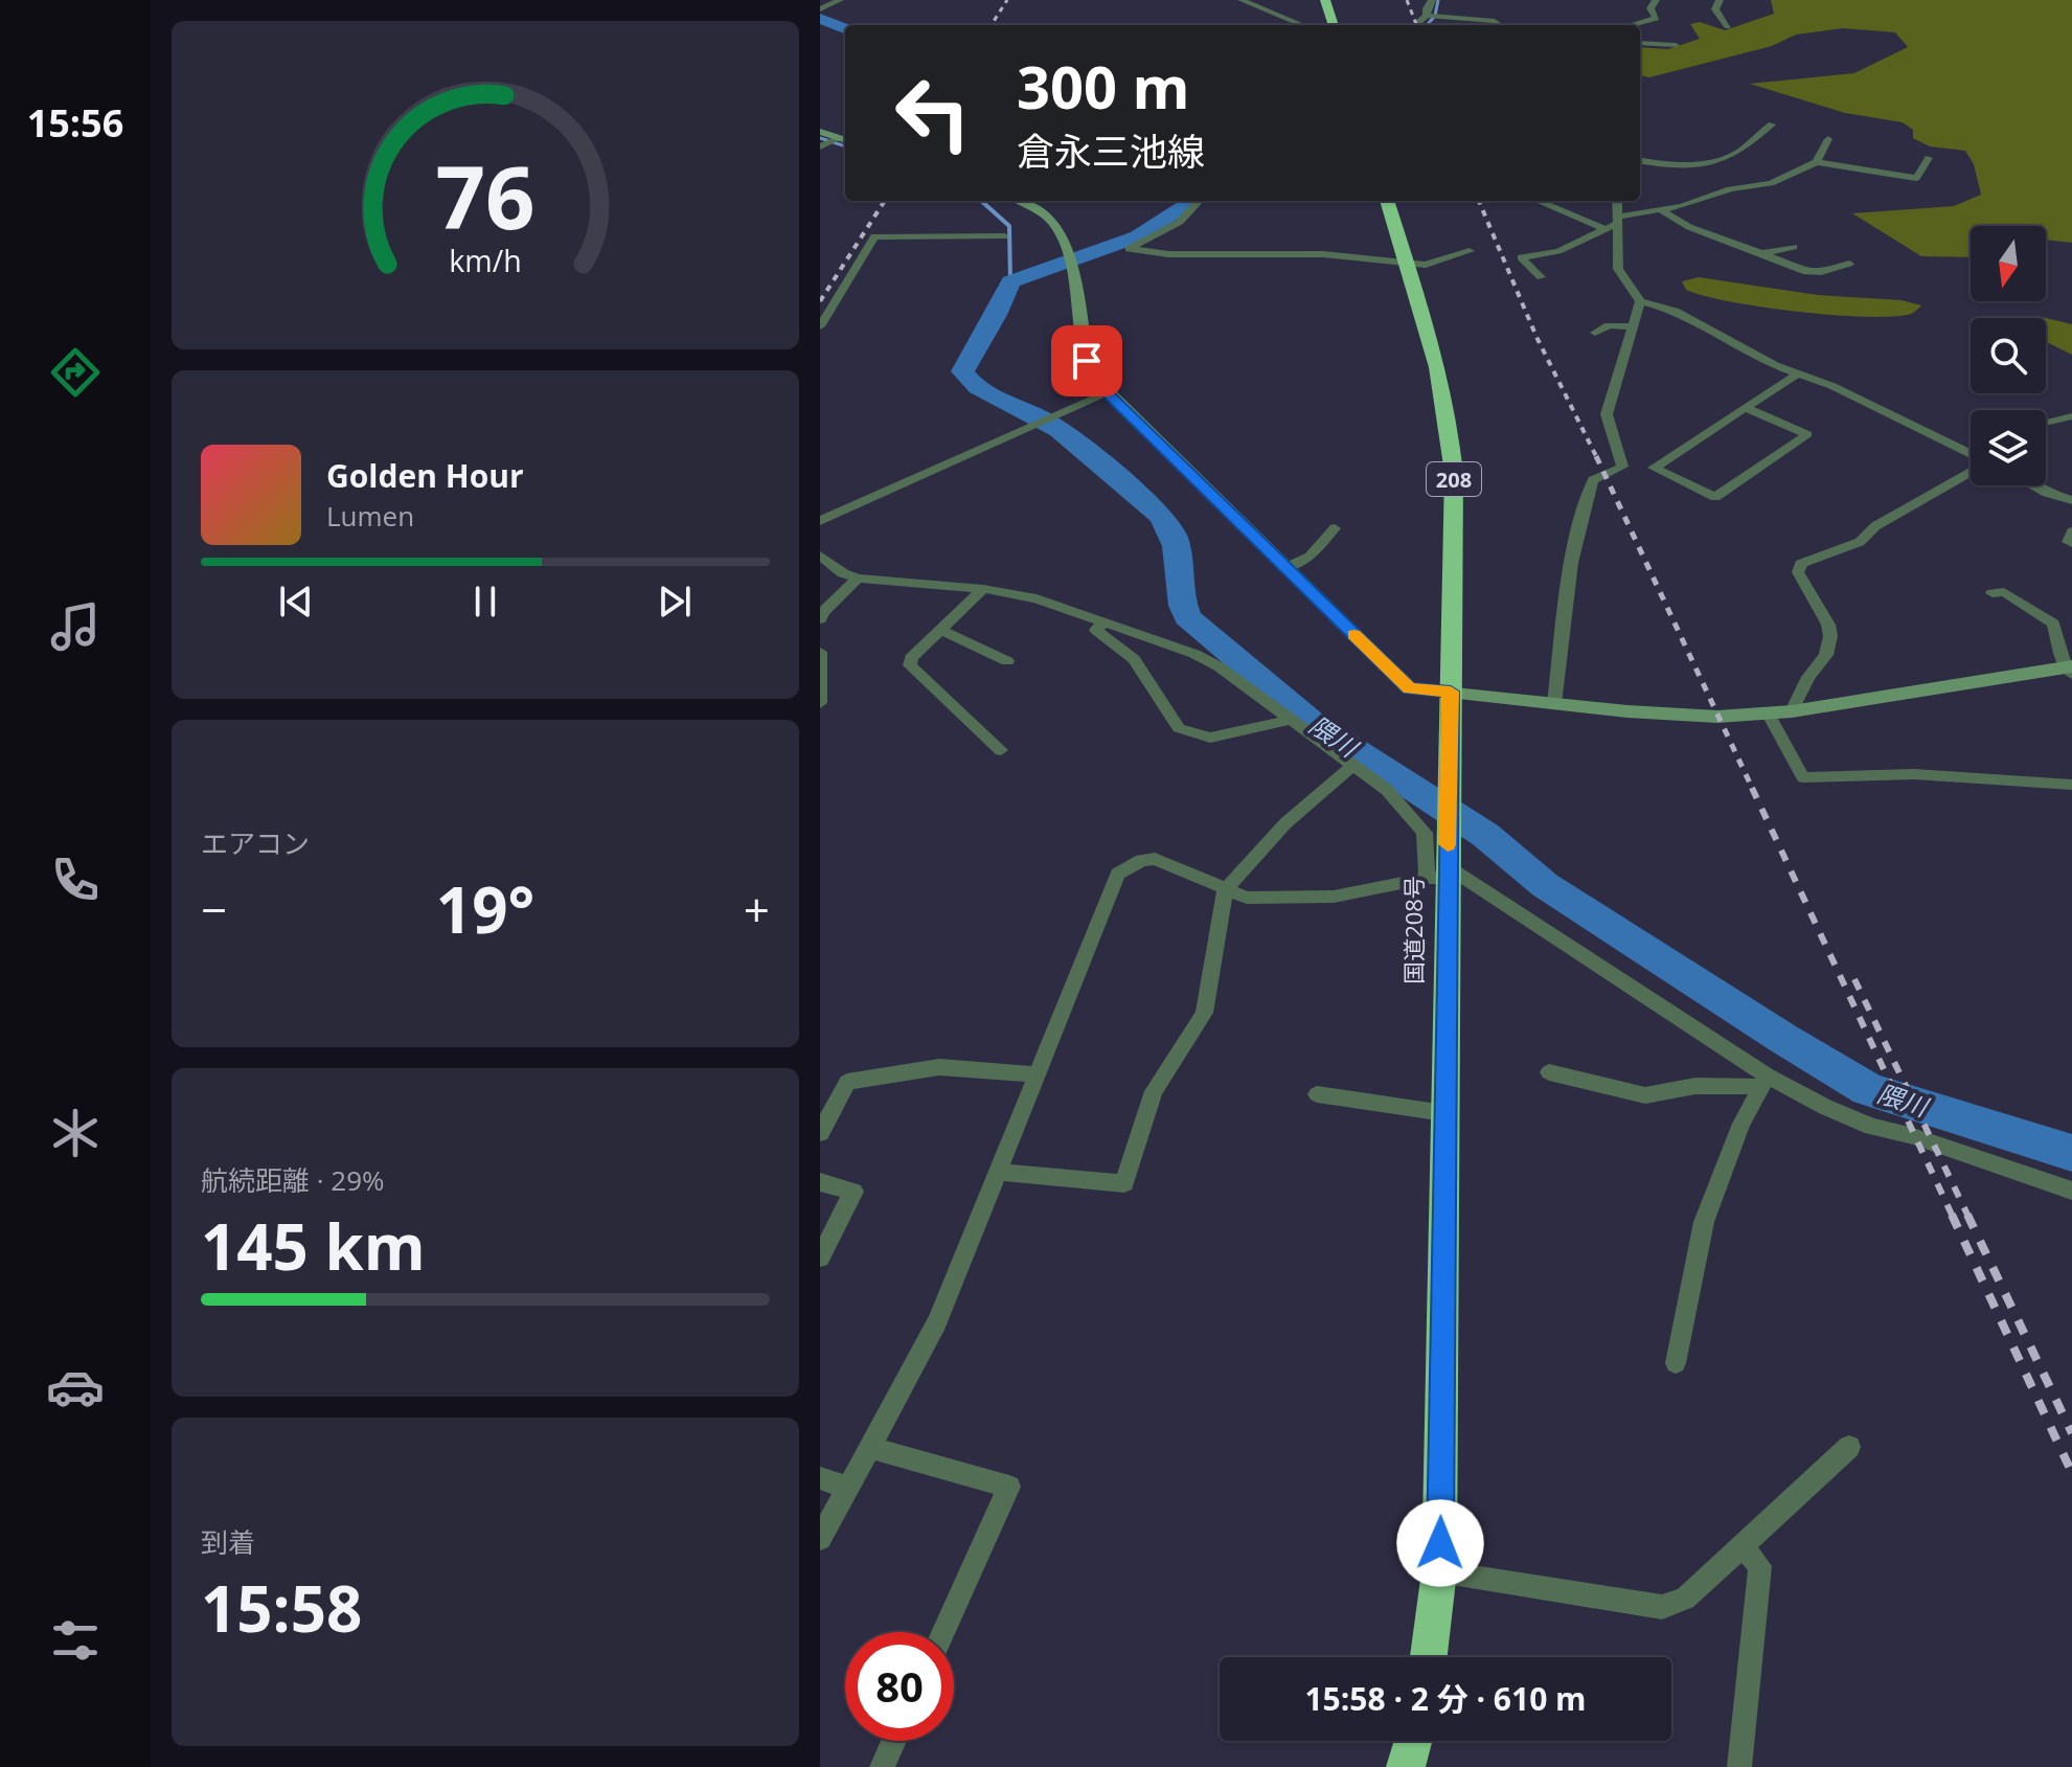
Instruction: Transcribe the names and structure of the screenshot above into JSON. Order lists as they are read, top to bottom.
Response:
{
  "streets": {
    "highway": ["208", "国道208号"]
  },
  "water": ["隈川"],
  "north": "bottom",
  "page": {
    "tabs": "15:56",
    "turn": ["300 m", "倉永三池線"],
    "song": ["Golden Hour", "Lumen"],
    "tile": [
      "エアコン",
      ["航続距離 · 29%", "145 km"],
      ["到着", "15:58"]
    ],
    "heat": ["−", "19°", "+"],
    "limit": "80",
    "trip": "15:58 · 2 分 · 610 m",
    "gauge": ["76", "km/h"]
  }
}
